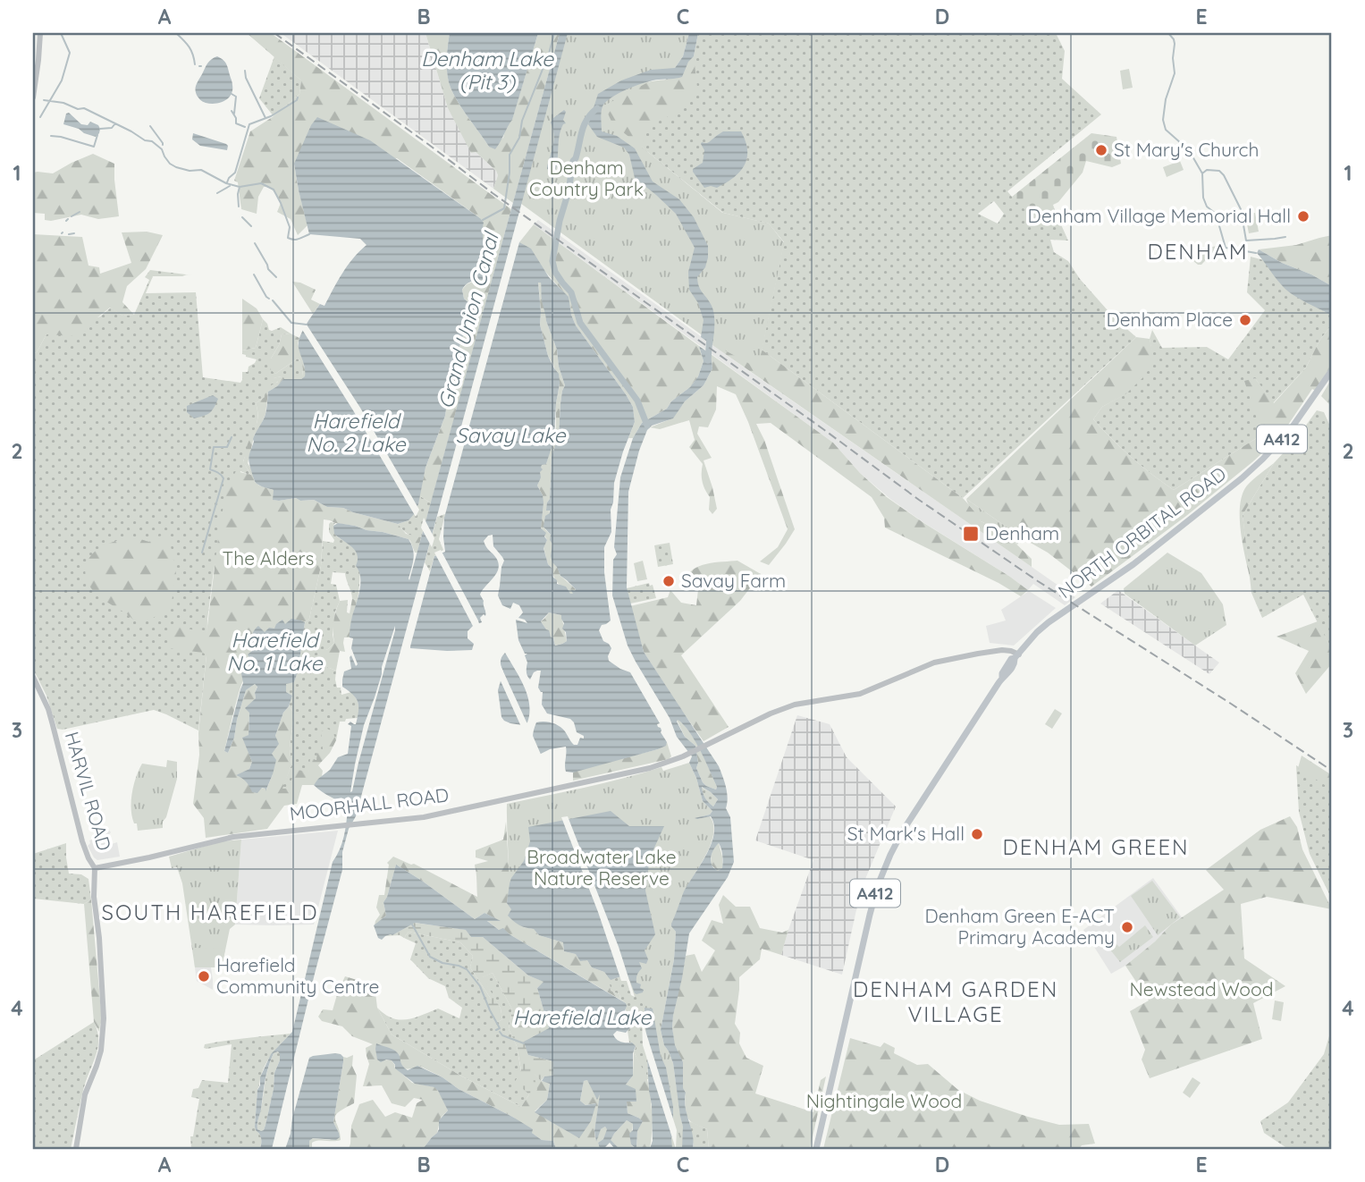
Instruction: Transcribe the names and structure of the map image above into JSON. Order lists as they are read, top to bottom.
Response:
{
  "streets": {
    "main road": ["A412", "NORTH ORBITAL ROAD"],
    "street": ["HARVIL ROAD", "MOORHALL ROAD"]
  },
  "crossings": [
    ["NORTH ORBITAL ROAD", "MOORHALL ROAD"],
    ["HARVIL ROAD", "MOORHALL ROAD"]
  ],
  "districts": [
    "DENHAM",
    "DENHAM GREEN",
    "SOUTH HAREFIELD",
    "DENHAM GARDEN VILLAGE"
  ],
  "water": [
    "Denham Lake (Pit 3)",
    "Grand Union Canal",
    "Harefield No. 2 Lake",
    "Savay Lake",
    "Harefield No. 1 Lake",
    "Harefield Lake"
  ],
  "parks": [
    "Denham Country Park",
    "The Alders",
    "Broadwater Lake Nature Reserve",
    "Newstead Wood",
    "Nightingale Wood"
  ],
  "places": {
    "other": [
      "St Mary's Church",
      "Denham Village Memorial Hall",
      "Denham Place",
      "Savay Farm",
      "St Mark's Hall",
      "Denham Green E-ACT Primary Academy",
      "Harefield Community Centre"
    ],
    "transit": ["Denham"]
  },
  "grid": {
    "columns": [
      "A",
      "B",
      "C",
      "D",
      "E"
    ],
    "rows": [
      "1",
      "2",
      "3",
      "4"
    ]
  }
}
